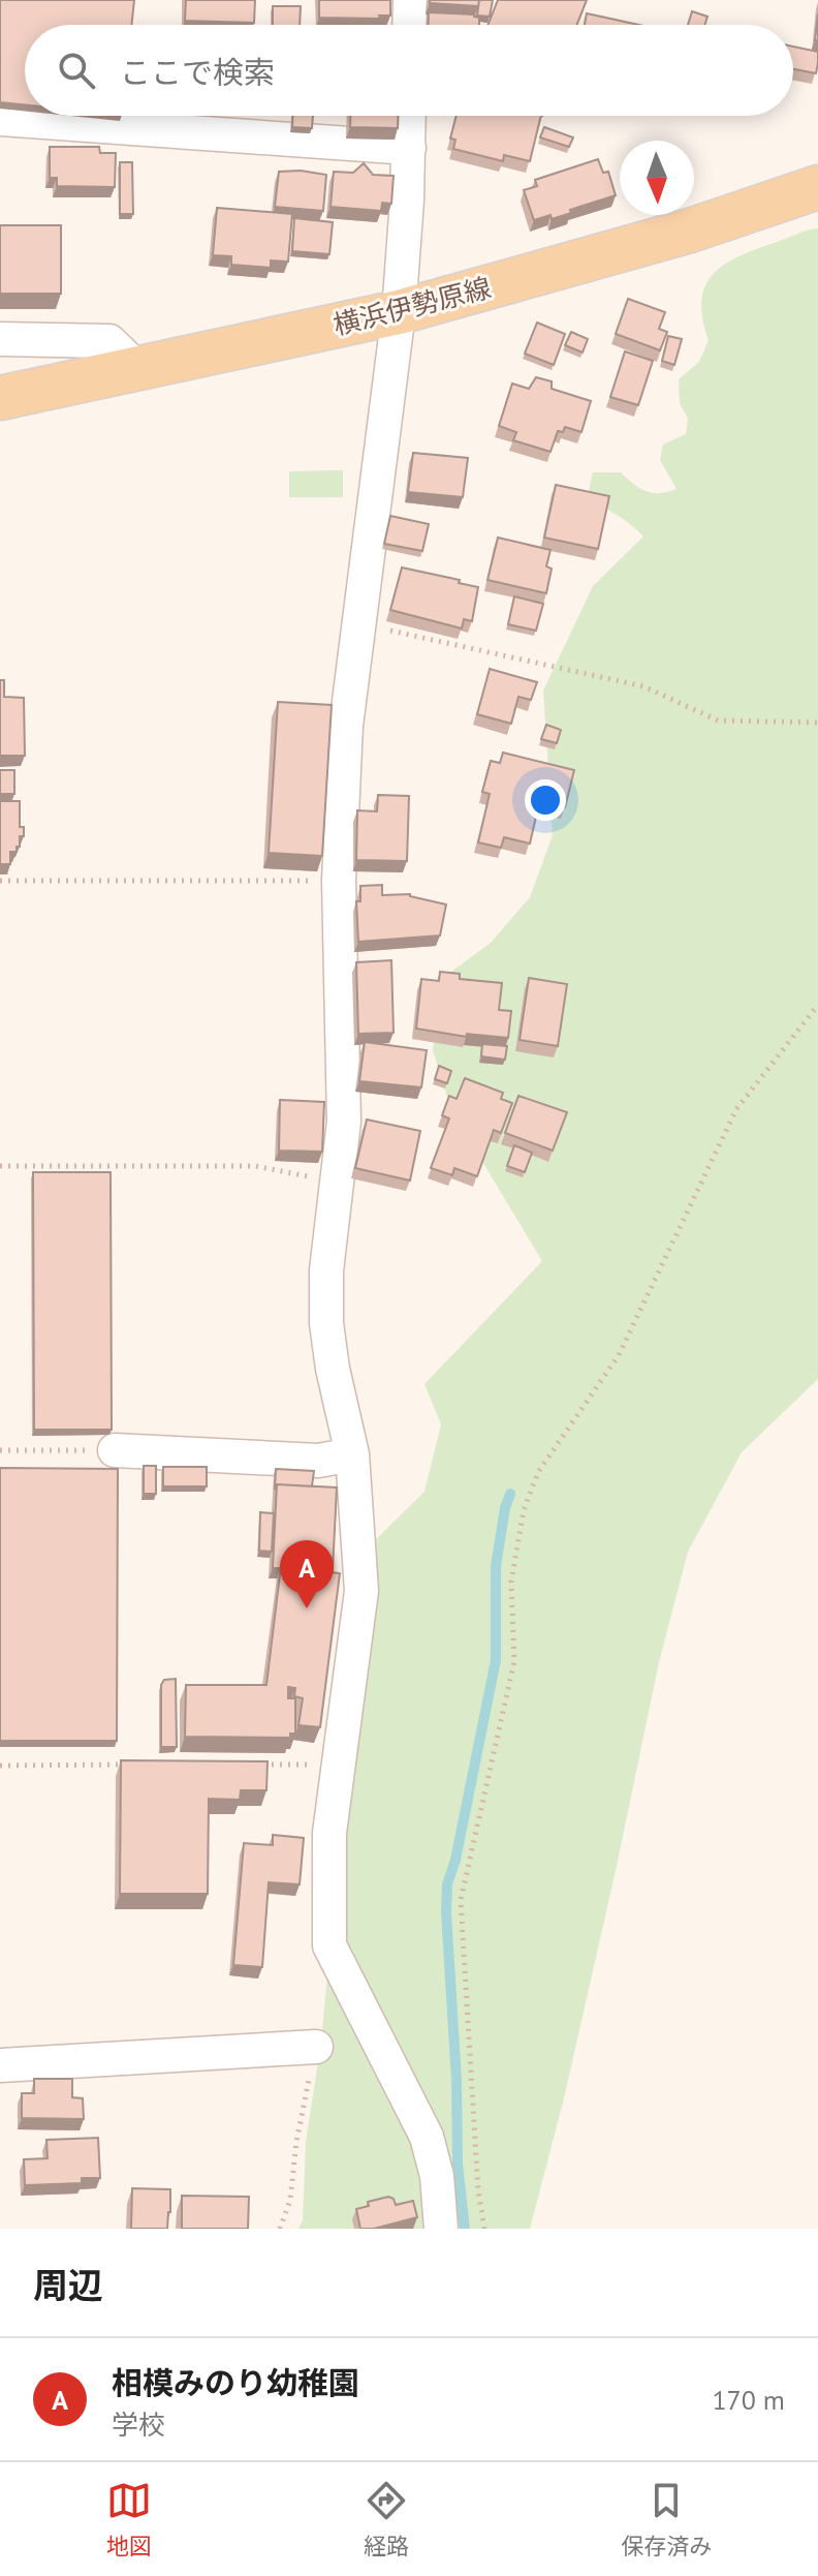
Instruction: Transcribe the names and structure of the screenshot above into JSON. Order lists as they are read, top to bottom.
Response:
{
  "streets": {
    "main road": ["横浜伊勢原線"]
  },
  "north": "bottom",
  "page": {
    "search": "ここで検索",
    "pins": "A",
    "heading": "周辺",
    "list": [
      {
        "mark": "A",
        "name": "相模みのり幼稚園",
        "note": "学校",
        "value": "170 m"
      }
    ],
    "nav": ["地図", "経路", "保存済み"]
  }
}
